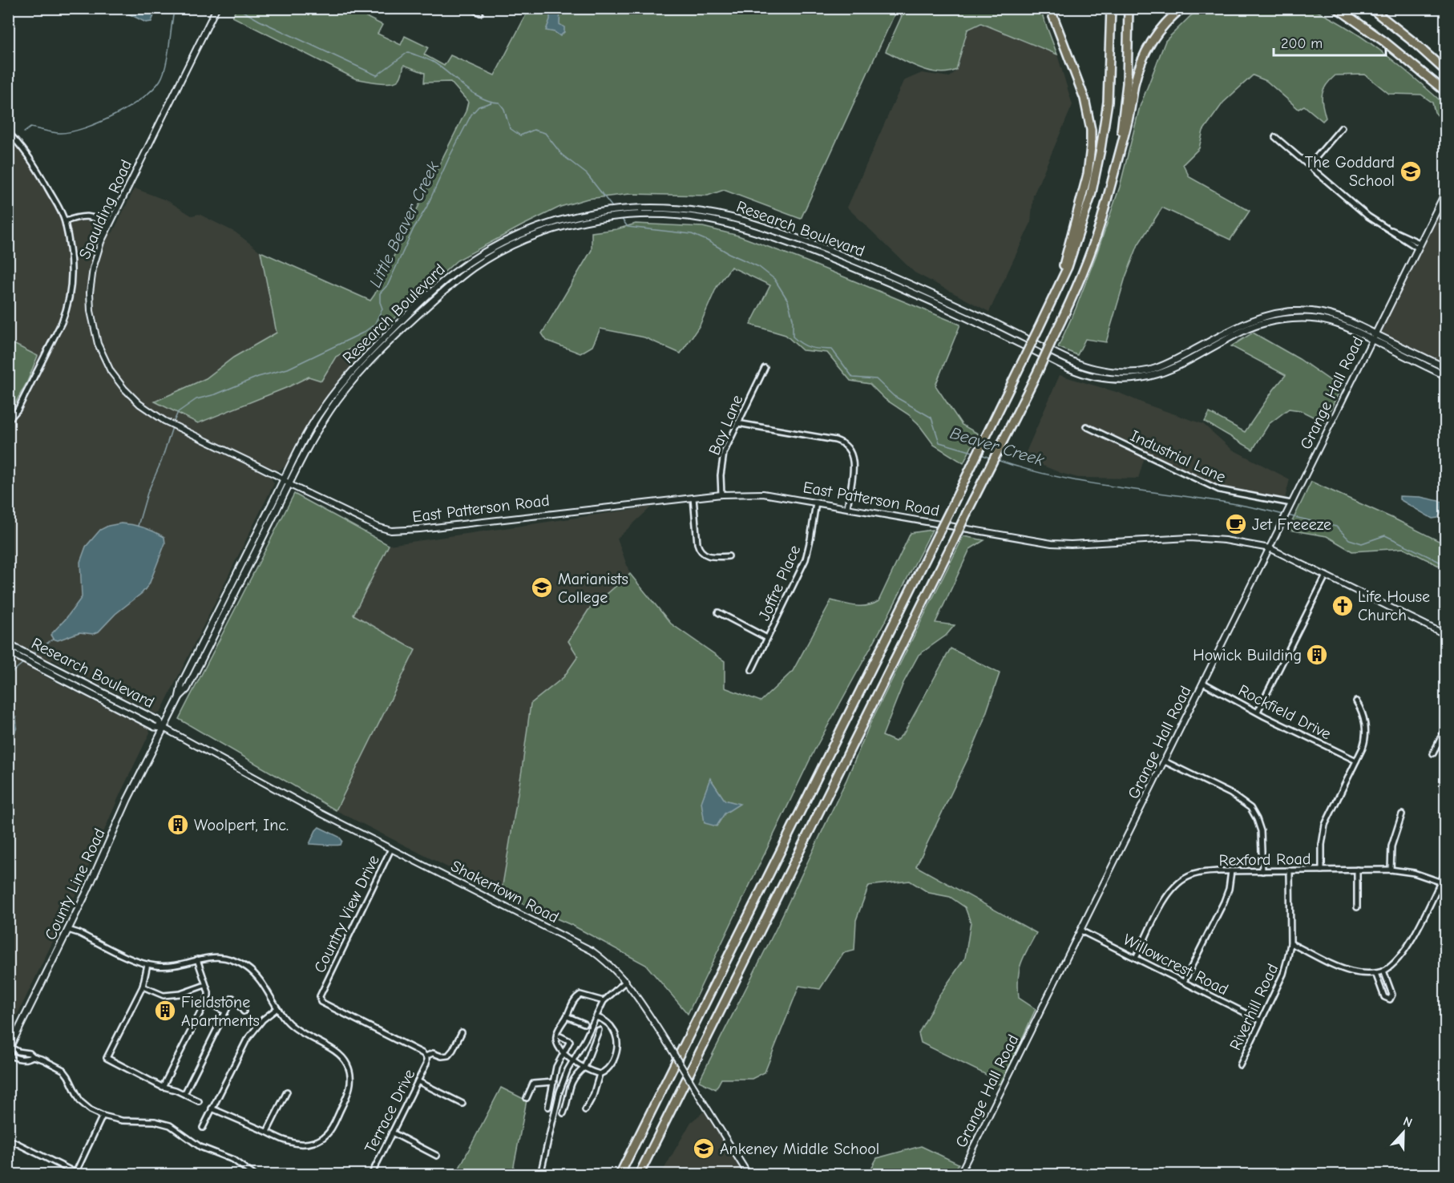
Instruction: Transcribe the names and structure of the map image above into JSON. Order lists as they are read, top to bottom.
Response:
{
  "streets": {
    "main road": ["Research Boulevard", "Grange Hall Road", "County Line Road"],
    "street": [
      "Spaulding Road",
      "Bay Lane",
      "Industrial Lane",
      "East Patterson Road",
      "Joffre Place",
      "Rockfield Drive",
      "Rexford Road",
      "Shakertown Road",
      "Country View Drive",
      "Willowcrest Road",
      "Riverhill Road",
      "Terrace Drive"
    ]
  },
  "crossings": [
    ["Spaulding Road", "Research Boulevard"],
    ["Spaulding Road", "East Patterson Road"],
    ["Research Boulevard", "Grange Hall Road"],
    ["Research Boulevard", "East Patterson Road"],
    ["Research Boulevard", "County Line Road"],
    ["Research Boulevard", "Shakertown Road"],
    ["Grange Hall Road", "Industrial Lane"],
    ["Grange Hall Road", "East Patterson Road"],
    ["Grange Hall Road", "Rockfield Drive"],
    ["Grange Hall Road", "Willowcrest Road"],
    ["Bay Lane", "East Patterson Road"],
    ["East Patterson Road", "Joffre Place"],
    ["Rexford Road", "Willowcrest Road"],
    ["Rexford Road", "Riverhill Road"],
    ["County Line Road", "Shakertown Road"],
    ["Shakertown Road", "Country View Drive"],
    ["Country View Drive", "Terrace Drive"],
    ["Willowcrest Road", "Riverhill Road"]
  ],
  "water": ["Little Beaver Creek", "Beaver Creek"],
  "places": {
    "school or university": ["The Goddard School", "Marianists College", "Ankeney Middle School"],
    "cafe": ["Jet Freeeze"],
    "church": ["Life House Church"],
    "building": ["Howick Building", "Woolpert, Inc.", "Fieldstone Apartments"]
  },
  "scale_bar": "200 m",
  "north": "top"
}
